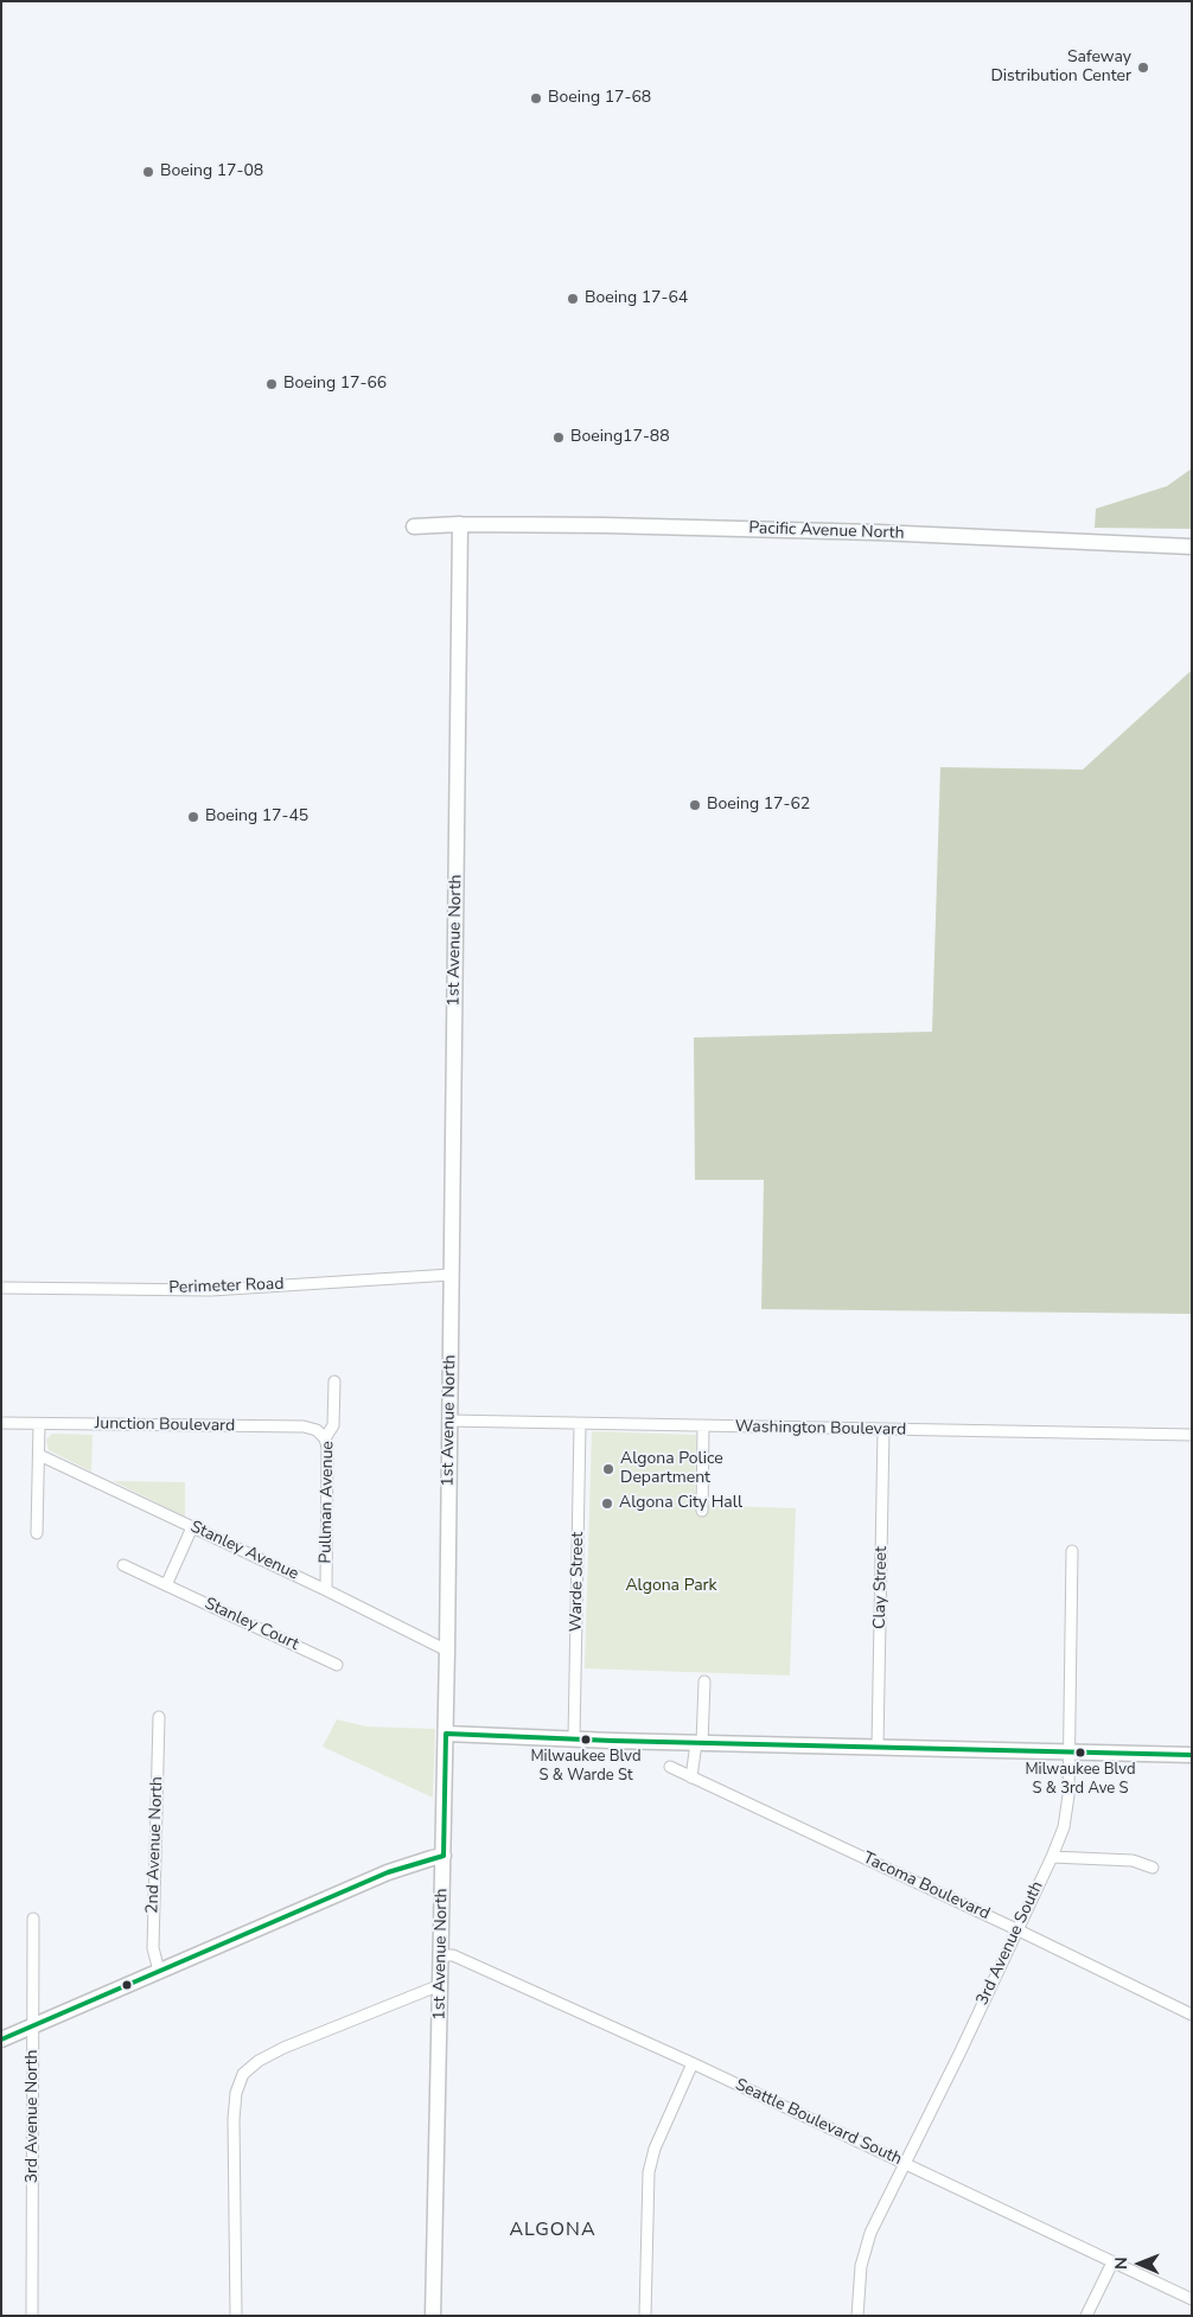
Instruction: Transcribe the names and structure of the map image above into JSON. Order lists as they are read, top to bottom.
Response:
{
  "streets": {
    "street": [
      "Pacific Avenue North",
      "1st Avenue North",
      "Perimeter Road",
      "Junction Boulevard",
      "Washington Boulevard",
      "Pullman Avenue",
      "Stanley Avenue",
      "Warde Street",
      "Clay Street",
      "Stanley Court",
      "2nd Avenue North",
      "Tacoma Boulevard",
      "3rd Avenue South",
      "3rd Avenue North",
      "Seattle Boulevard South"
    ]
  },
  "crossings": [
    ["Pacific Avenue North", "1st Avenue North"],
    ["1st Avenue North", "Perimeter Road"],
    ["1st Avenue North", "Washington Boulevard"],
    ["1st Avenue North", "Stanley Avenue"],
    ["1st Avenue North", "Seattle Boulevard South"],
    ["Junction Boulevard", "Pullman Avenue"],
    ["Washington Boulevard", "Warde Street"],
    ["Washington Boulevard", "Clay Street"],
    ["Pullman Avenue", "Stanley Avenue"],
    ["Tacoma Boulevard", "3rd Avenue South"],
    ["3rd Avenue South", "Seattle Boulevard South"]
  ],
  "districts": ["ALGONA"],
  "parks": ["Algona Park"],
  "places": [
    "Safeway Distribution Center",
    "Boeing 17-68",
    "Boeing 17-08",
    "Boeing 17-64",
    "Boeing 17-66",
    "Boeing17-88",
    "Boeing 17-62",
    "Boeing 17-45",
    "Algona Police Department",
    "Algona City Hall",
    "Milwaukee Blvd S & Warde St",
    "Milwaukee Blvd S & 3rd Ave S"
  ],
  "north": "left"
}
